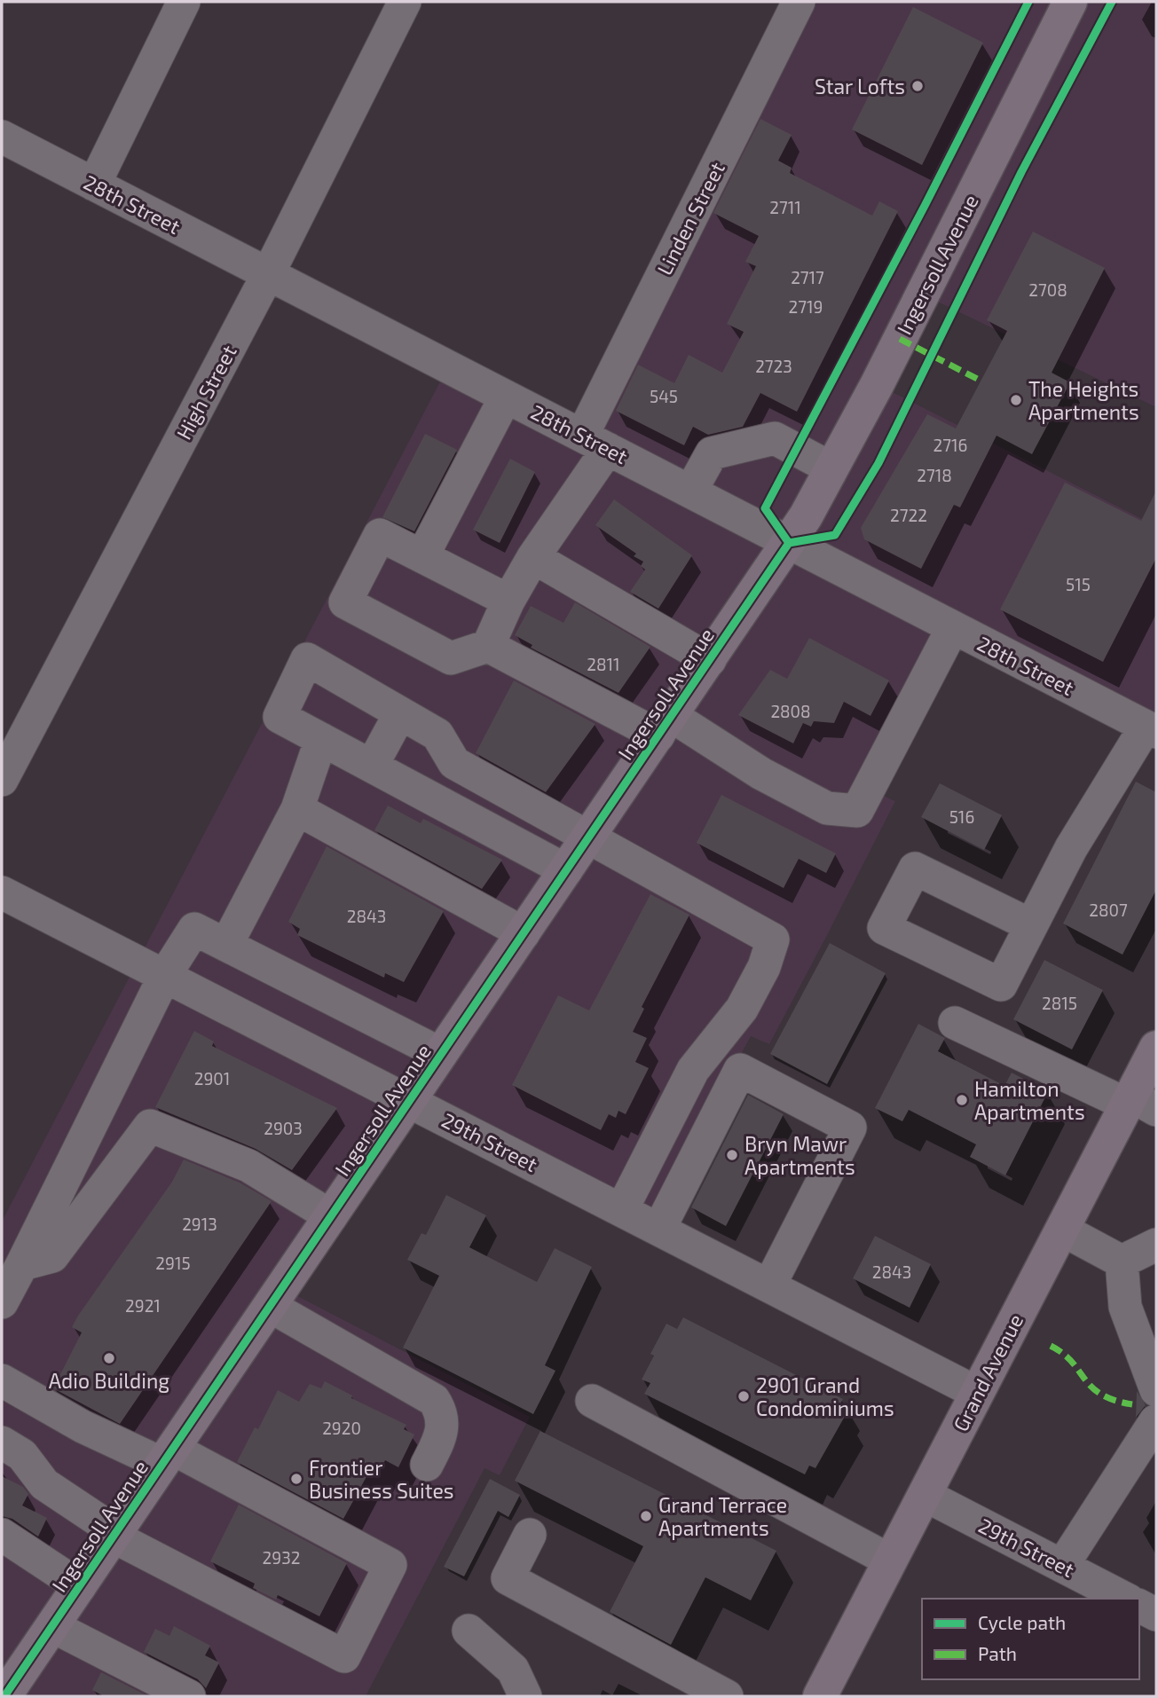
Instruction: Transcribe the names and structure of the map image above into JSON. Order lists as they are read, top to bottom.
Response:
{
  "streets": {
    "main road": ["Ingersoll Avenue", "Grand Avenue"],
    "street": [
      "28th Street",
      "Linden Street",
      "High Street",
      "29th Street"
    ]
  },
  "crossings": [
    ["28th Street", "Linden Street"],
    ["28th Street", "Ingersoll Avenue"],
    ["28th Street", "High Street"],
    ["Ingersoll Avenue", "29th Street"],
    ["29th Street", "Grand Avenue"]
  ],
  "places": [
    "Star Lofts",
    "The Heights Apartments",
    "Hamilton Apartments",
    "Bryn Mawr Apartments",
    "Adio Building",
    "2901 Grand Condominiums",
    "Frontier Business Suites",
    "Grand Terrace Apartments"
  ],
  "house_numbers": [
    "2711",
    "2717",
    "2708",
    "2719",
    "2723",
    "545",
    "2716",
    "2718",
    "2722",
    "515",
    "2811",
    "2808",
    "516",
    "2807",
    "2843",
    "2815",
    "2901",
    "2903",
    "2913",
    "2915",
    "2843",
    "2921",
    "2920",
    "2932"
  ],
  "legend": ["Cycle path", "Path"]
}
